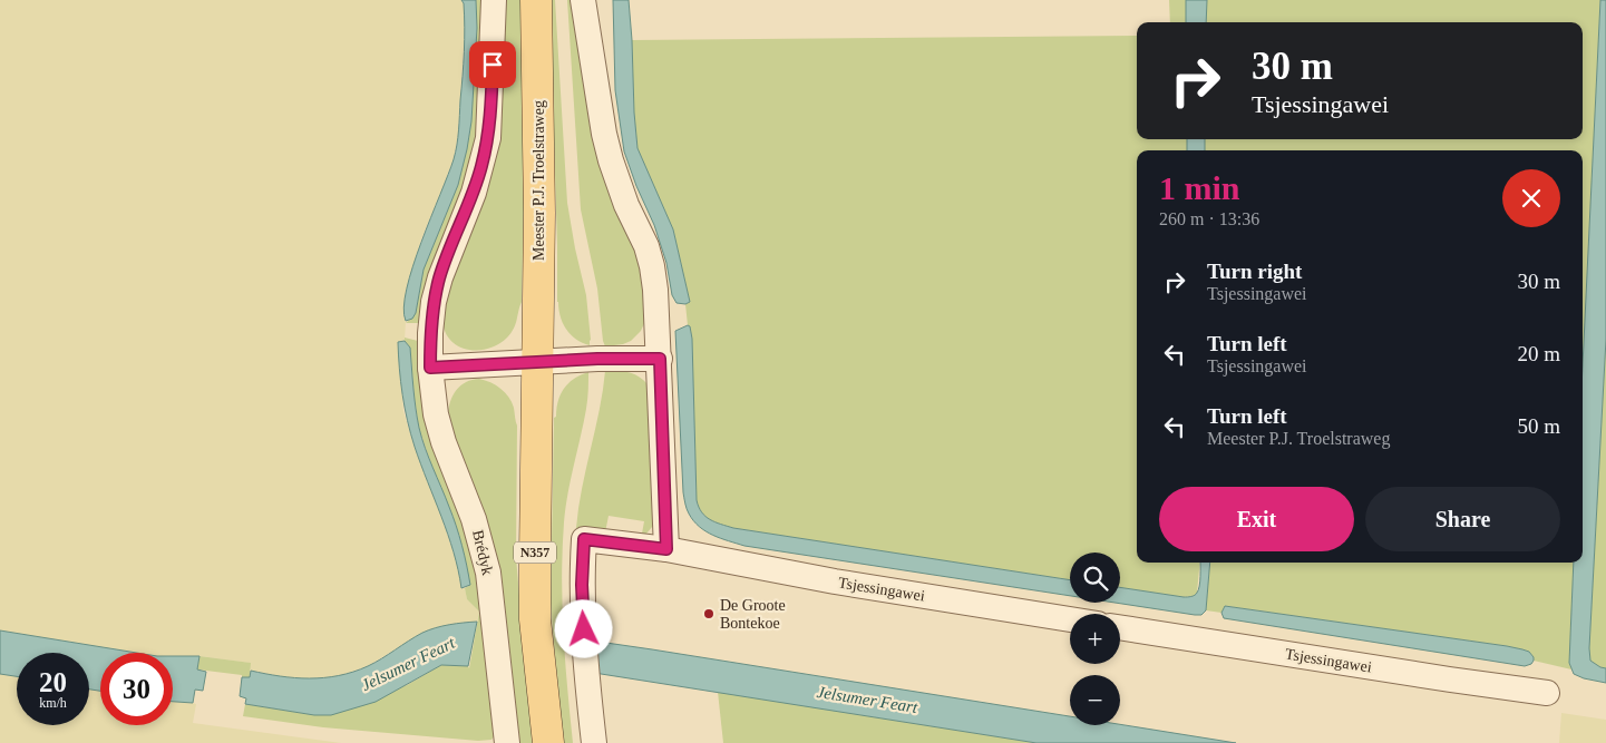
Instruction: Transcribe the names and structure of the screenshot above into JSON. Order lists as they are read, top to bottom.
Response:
{
  "streets": {
    "main road": ["Meester P.J. Troelstraweg", "N357"],
    "street": ["Brédyk", "Tsjessingawei"]
  },
  "crossings": [
    ["Meester P.J. Troelstraweg", "N357"]
  ],
  "water": ["Jelsumer Feart"],
  "places": ["De Groote Bontekoe"],
  "page": {
    "turn": ["30 m", "Tsjessingawei"],
    "heading": ["1 min", "260 m · 13:36"],
    "list": [
      {
        "name": "Turn right",
        "note": "Tsjessingawei",
        "value": "30 m"
      },
      {
        "name": "Turn left",
        "note": "Tsjessingawei",
        "value": "20 m"
      },
      {
        "name": "Turn left",
        "note": "Meester P.J. Troelstraweg",
        "value": "50 m"
      }
    ],
    "buttons": ["Exit", "Share"],
    "map_buttons": ["+", "−"],
    "speed": "20 km/h",
    "limit": "30"
  }
}
